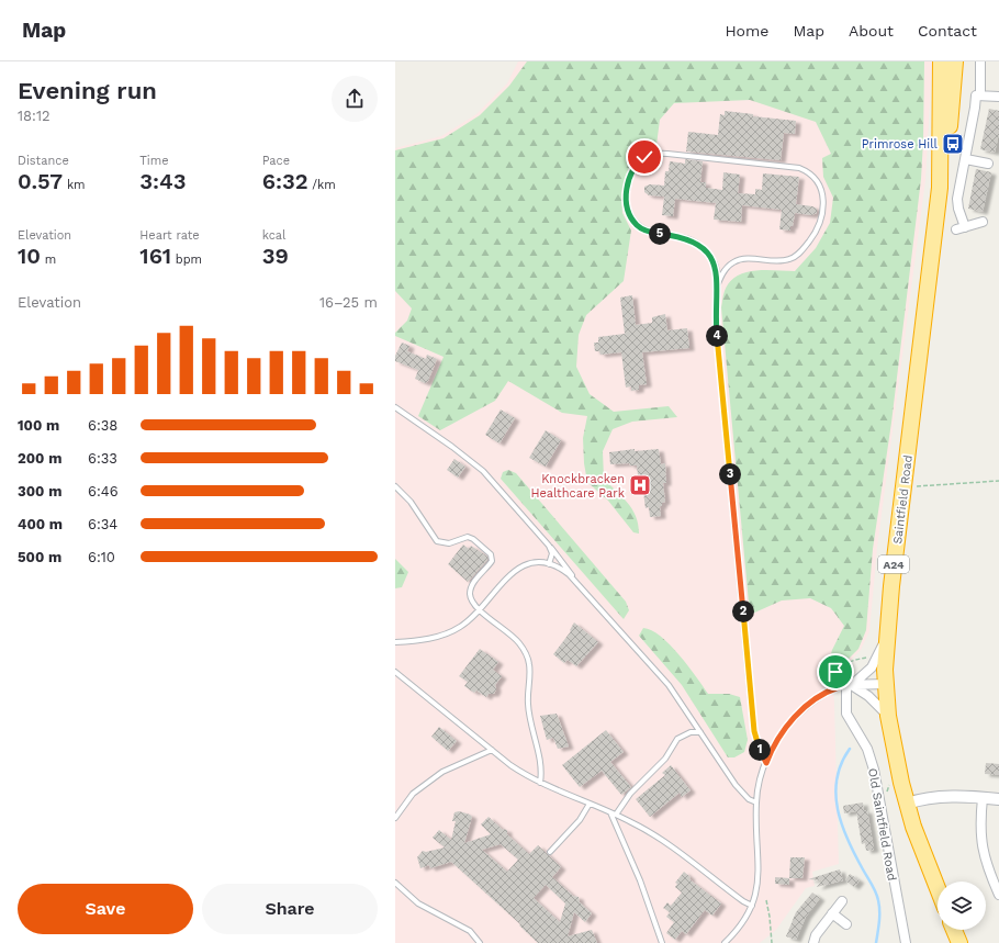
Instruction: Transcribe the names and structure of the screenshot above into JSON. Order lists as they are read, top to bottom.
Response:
{
  "streets": {
    "highway": ["Saintfield Road", "A24"],
    "street": ["Old Saintfield Road"]
  },
  "places": {
    "bus stop": ["Primrose Hill"],
    "hospital": ["Knockbracken Healthcare Park"]
  },
  "page": {
    "header": "Map",
    "nav": [
      "Home",
      "Map",
      "About",
      "Contact"
    ],
    "heading": ["Evening run", "18:12"],
    "stats": [
      ["Distance", "0.57 km"],
      ["Time", "3:43"],
      ["Pace", "6:32 /km"],
      ["Elevation", "10 m"],
      ["Heart rate", "161 bpm"],
      ["kcal", "39"]
    ],
    "pins": [
      "5",
      "4",
      "3",
      "2",
      "1"
    ],
    "chart": ["Elevation", "16–25 m"],
    "list": [
      {
        "name": "100 m",
        "note": "6:38"
      },
      {
        "name": "200 m",
        "note": "6:33"
      },
      {
        "name": "300 m",
        "note": "6:46"
      },
      {
        "name": "400 m",
        "note": "6:34"
      },
      {
        "name": "500 m",
        "note": "6:10"
      }
    ],
    "buttons": ["Save", "Share"]
  }
}
